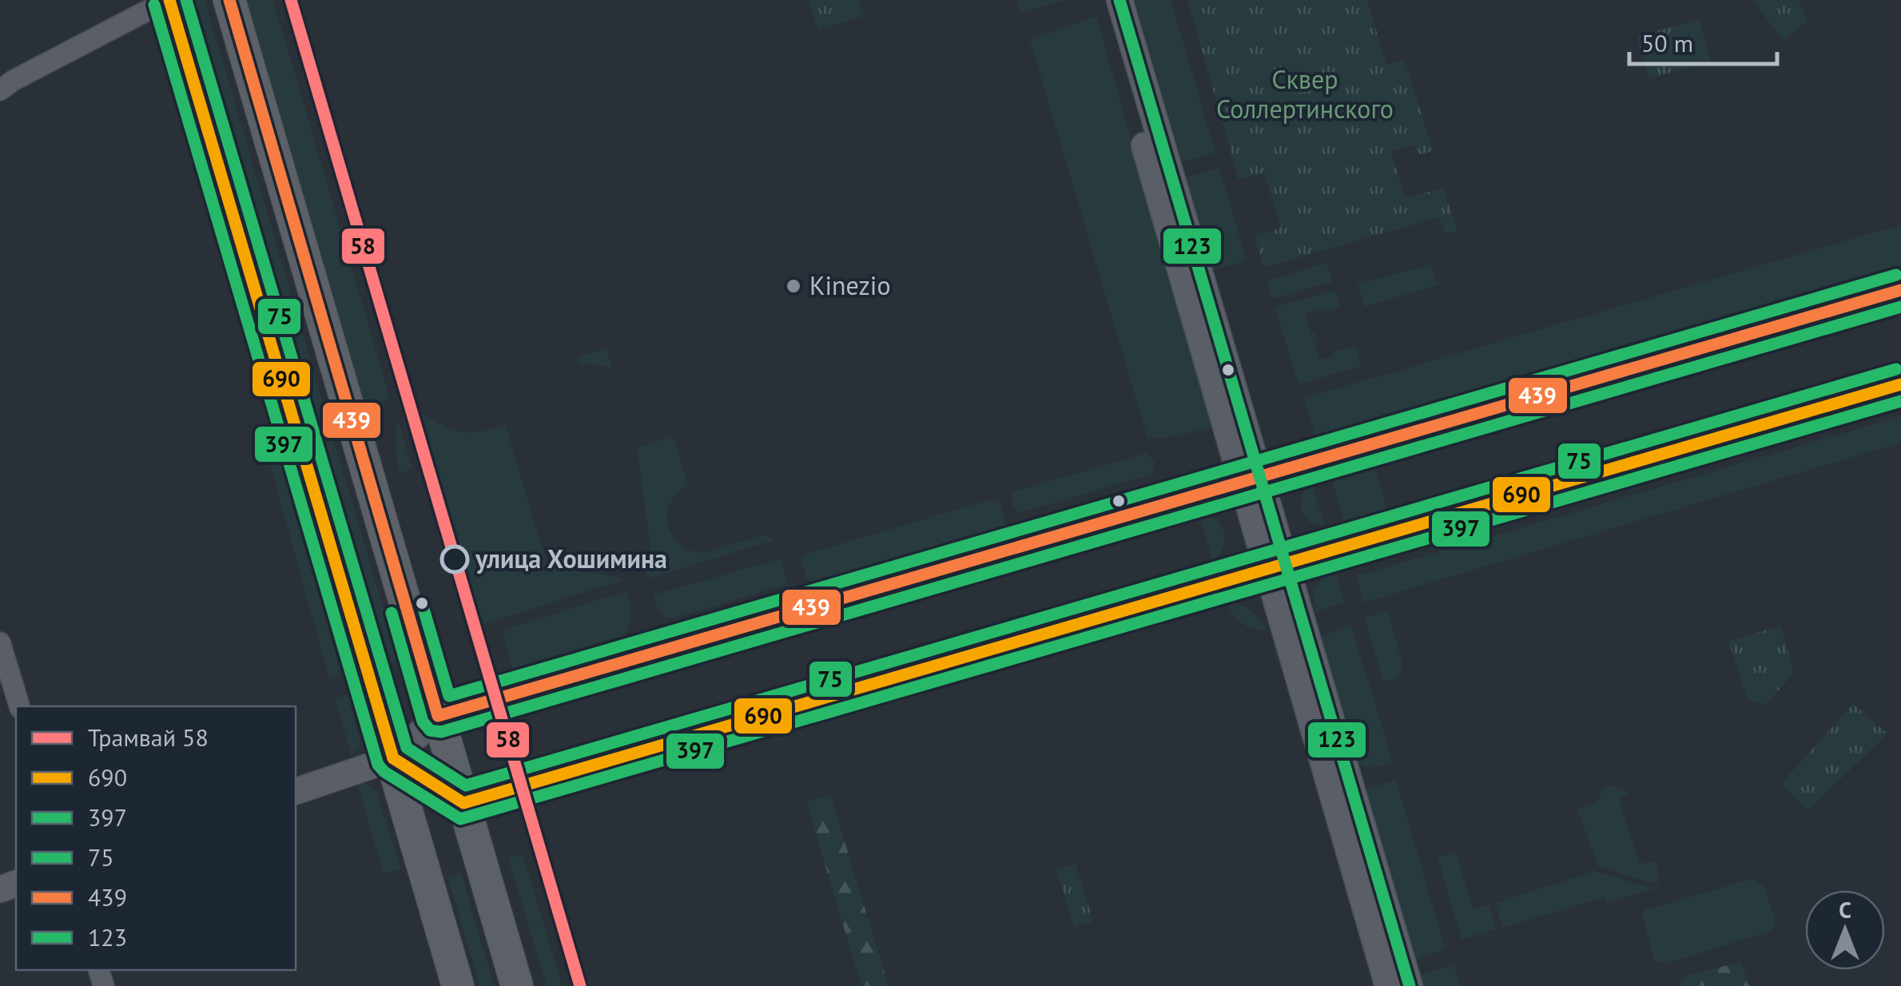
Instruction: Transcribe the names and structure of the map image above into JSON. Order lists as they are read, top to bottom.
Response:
{
  "parks": ["Сквер Соллертинского"],
  "places": ["Kinezio", "улица Хошимина"],
  "lines": [
    "tram line 58",
    "transit line 690",
    "transit line 75",
    "transit line 439",
    "transit line 123",
    "transit line 397"
  ],
  "legend": [
    "Трамвай 58",
    "690",
    "397",
    "75",
    "439",
    "123"
  ],
  "scale_bar": "50 m",
  "north": "top"
}
